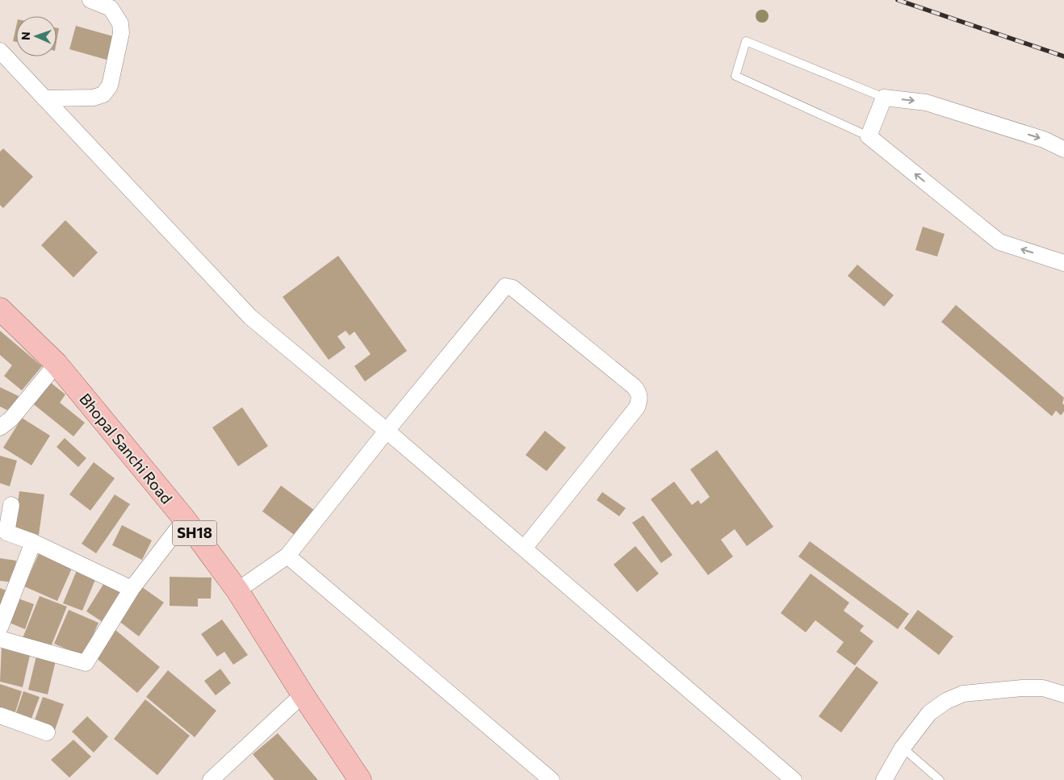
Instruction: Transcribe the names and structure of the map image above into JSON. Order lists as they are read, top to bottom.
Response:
{
  "streets": {
    "main road": ["Bhopal Sanchi Road", "SH18"]
  },
  "north": "left"
}
